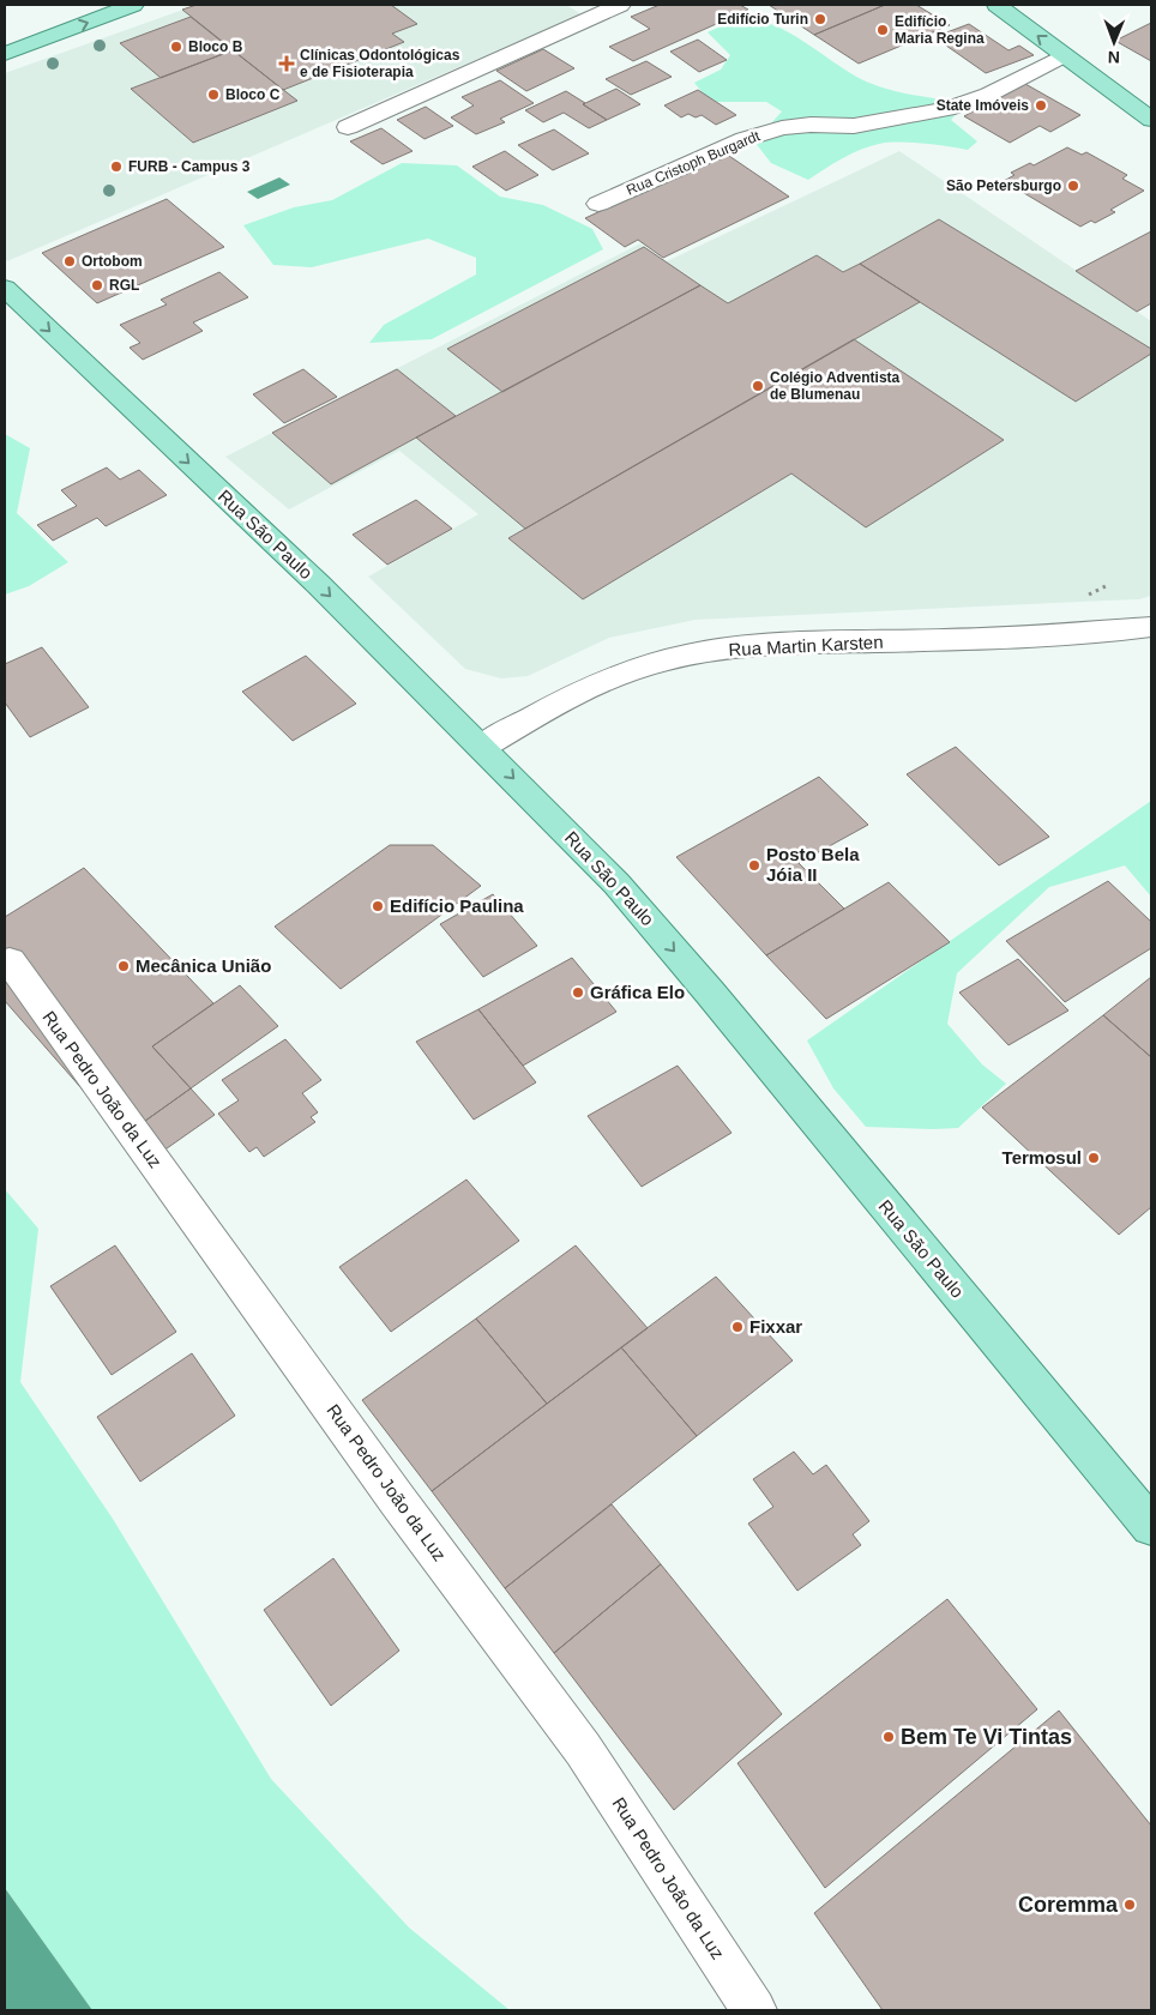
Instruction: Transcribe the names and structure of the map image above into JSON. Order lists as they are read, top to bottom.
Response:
{
  "streets": {
    "main road": ["Rua São Paulo"],
    "street": ["Rua Cristoph Burgardt", "Rua Martin Karsten", "Rua Pedro João da Luz"]
  },
  "crossings": [
    ["Rua São Paulo", "Rua Martin Karsten"]
  ],
  "one_way": ["Rua São Paulo"],
  "places": {
    "other": [
      "Edifício Turin",
      "Edifício Maria Regina",
      "Bloco B",
      "Bloco C",
      "State Imóveis",
      "FURB - Campus 3",
      "São Petersburgo",
      "Ortobom",
      "RGL",
      "Colégio Adventista de Blumenau",
      "Posto Bela Jóia II",
      "Edifício Paulina",
      "Mecânica União",
      "Gráfica Elo",
      "Termosul",
      "Fixxar",
      "Bem Te Vi Tintas",
      "Coremma"
    ],
    "health": ["Clínicas Odontológicas e de Fisioterapia"]
  },
  "north": "bottom"
}
